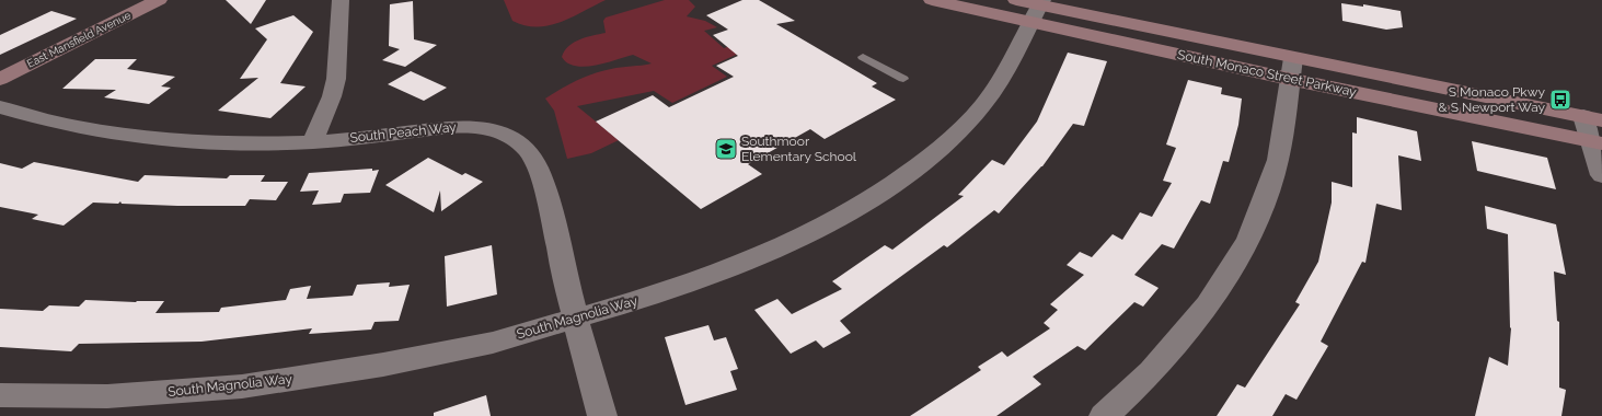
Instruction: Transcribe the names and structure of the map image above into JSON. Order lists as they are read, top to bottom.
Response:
{
  "streets": {
    "main road": ["East Mansfield Avenue", "South Monaco Street Parkway"],
    "street": ["South Peach Way", "South Magnolia Way"]
  },
  "crossings": [
    ["South Monaco Street Parkway", "South Magnolia Way"],
    ["South Peach Way", "South Magnolia Way"]
  ],
  "places": {
    "bus stop": ["S Monaco Pkwy & S Newport Way"],
    "school or university": ["Southmoor Elementary School"]
  }
}
